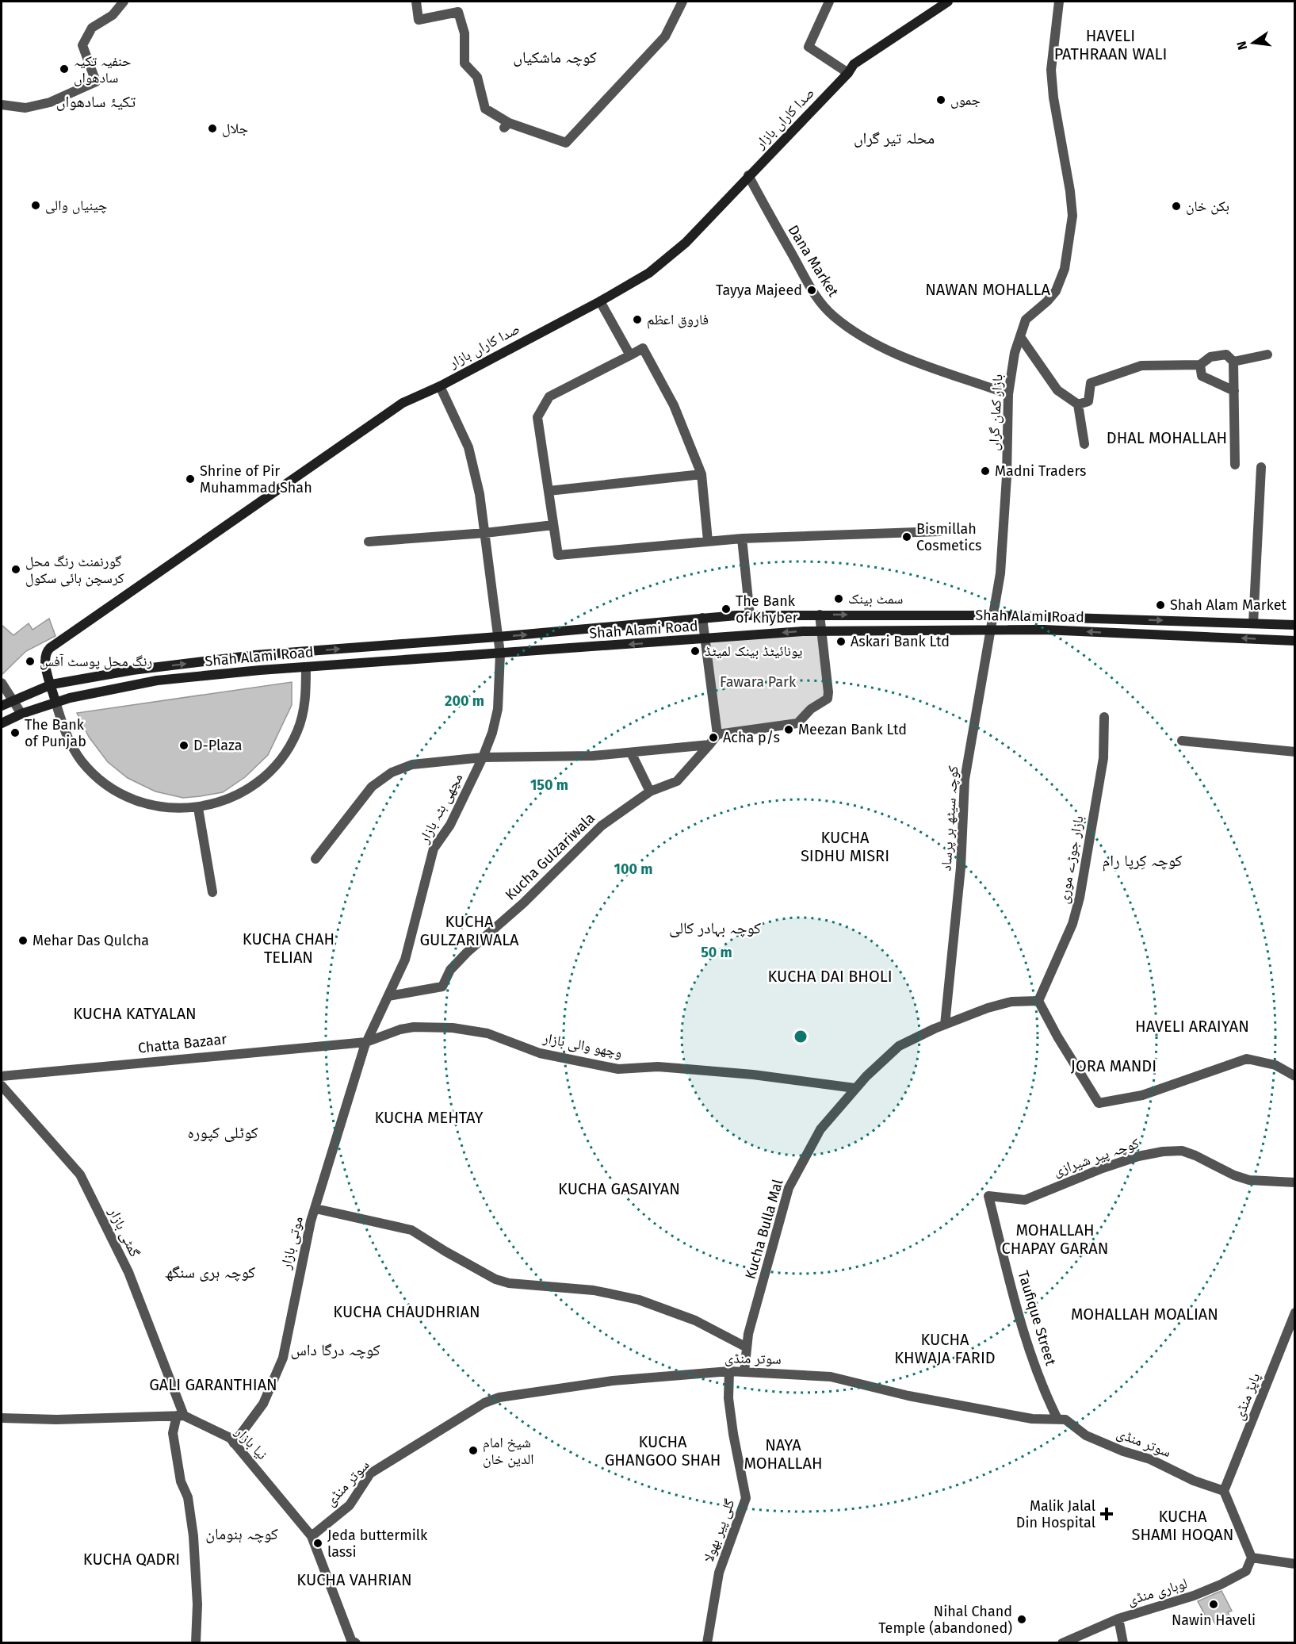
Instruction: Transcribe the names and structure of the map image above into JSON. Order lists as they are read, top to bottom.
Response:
{
  "streets": {
    "street": [
      "صدا کاراں بازار",
      "Dana Market",
      "بازار کمان گراں",
      "Shah Alami Road",
      "مچھی ہٹہ بازار",
      "کوچہ سیٹھ ہر پرساد",
      "Kucha Gulzariwala",
      "بازار جوڑے موری",
      "Chatta Bazaar",
      "وچھو والی بازار",
      "کوچہ پیر شیرازی",
      "Kucha Bulla Mal",
      "گمٹی بازار",
      "موتی بازار",
      "Taufique Street",
      "سوتر منڈی",
      "پاپڑ منڈی",
      "نیا بازار",
      "گلی پیر بھولا",
      "لوہاری منڈی"
    ]
  },
  "crossings": [
    ["صدا کاراں بازار", "Dana Market"],
    ["صدا کاراں بازار", "Shah Alami Road"],
    ["صدا کاراں بازار", "مچھی ہٹہ بازار"],
    ["Dana Market", "بازار کمان گراں"],
    ["بازار کمان گراں", "Shah Alami Road"],
    ["بازار کمان گراں", "کوچہ سیٹھ ہر پرساد"],
    ["Shah Alami Road", "مچھی ہٹہ بازار"],
    ["Shah Alami Road", "کوچہ سیٹھ ہر پرساد"],
    ["مچھی ہٹہ بازار", "Kucha Gulzariwala"],
    ["مچھی ہٹہ بازار", "Chatta Bazaar"],
    ["مچھی ہٹہ بازار", "وچھو والی بازار"],
    ["مچھی ہٹہ بازار", "موتی بازار"],
    ["کوچہ سیٹھ ہر پرساد", "Kucha Bulla Mal"],
    ["بازار جوڑے موری", "Kucha Bulla Mal"],
    ["Chatta Bazaar", "وچھو والی بازار"],
    ["Chatta Bazaar", "موتی بازار"],
    ["وچھو والی بازار", "Kucha Bulla Mal"],
    ["وچھو والی بازار", "موتی بازار"],
    ["کوچہ پیر شیرازی", "Taufique Street"],
    ["Kucha Bulla Mal", "سوتر منڈی"],
    ["گمٹی بازار", "نیا بازار"],
    ["موتی بازار", "نیا بازار"],
    ["Taufique Street", "سوتر منڈی"],
    ["سوتر منڈی", "پاپڑ منڈی"],
    ["سوتر منڈی", "نیا بازار"],
    ["سوتر منڈی", "گلی پیر بھولا"]
  ],
  "districts": [
    "HAVELI PATHRAAN WALI",
    "کوچہ ماشکیاں",
    "تکیۂ سادھواں",
    "محلہ تیر گراں",
    "NAWAN MOHALLA",
    "DHAL MOHALLAH",
    "KUCHA SIDHU MISRI",
    "کوچہ کِرپا رام",
    "KUCHA GULZARIWALA",
    "کوچہ بہادر کالی",
    "KUCHA CHAH TELIAN",
    "KUCHA DAI BHOLI",
    "KUCHA KATYALAN",
    "HAVELI ARAIYAN",
    "JORA MANDI",
    "KUCHA MEHTAY",
    "کوٹلی کپورہ",
    "KUCHA GASAIYAN",
    "MOHALLAH CHAPAY GARAN",
    "کوچہ ہری سنگھ",
    "KUCHA CHAUDHRIAN",
    "MOHALLAH MOALIAN",
    "KUCHA KHWAJA FARID",
    "کوچہ درگا داس",
    "GALI GARANTHIAN",
    "KUCHA GHANGOO SHAH",
    "NAYA MOHALLAH",
    "KUCHA SHAMI HOQAN",
    "کوچہ ہنومان",
    "KUCHA QADRI",
    "KUCHA VAHRIAN"
  ],
  "parks": ["Fawara Park"],
  "places": {
    "other": [
      "حنفیہ تکیہ سادھواں",
      "جموں",
      "جلال",
      "چینیاں والی",
      "بکن خان",
      "Tayya Majeed",
      "فاروق اعظم",
      "Madni Traders",
      "Shrine of Pir Muhammad Shah",
      "Bismillah Cosmetics",
      "گورنمنٹ رنگ محل کرسچن ہائی سکول",
      "سمٹ بینک",
      "Shah Alam Market",
      "The Bank of Khyber",
      "Askari Bank Ltd",
      "یونائیٹڈ بینک لمیٹڈ",
      "رنگ محل پوسٹ آفس",
      "Meezan Bank Ltd",
      "The Bank of Punjab",
      "Acha p/s",
      "D-Plaza",
      "Mehar Das Qulcha",
      "شیخ امام الدین خان",
      "Jeda buttermilk lassi",
      "Nawin Haveli",
      "Nihal Chand Temple (abandoned)"
    ],
    "health": ["Malik Jalal Din Hospital"]
  },
  "north": "left",
  "rings": [
    "200 m",
    "150 m",
    "100 m",
    "50 m"
  ]
}
